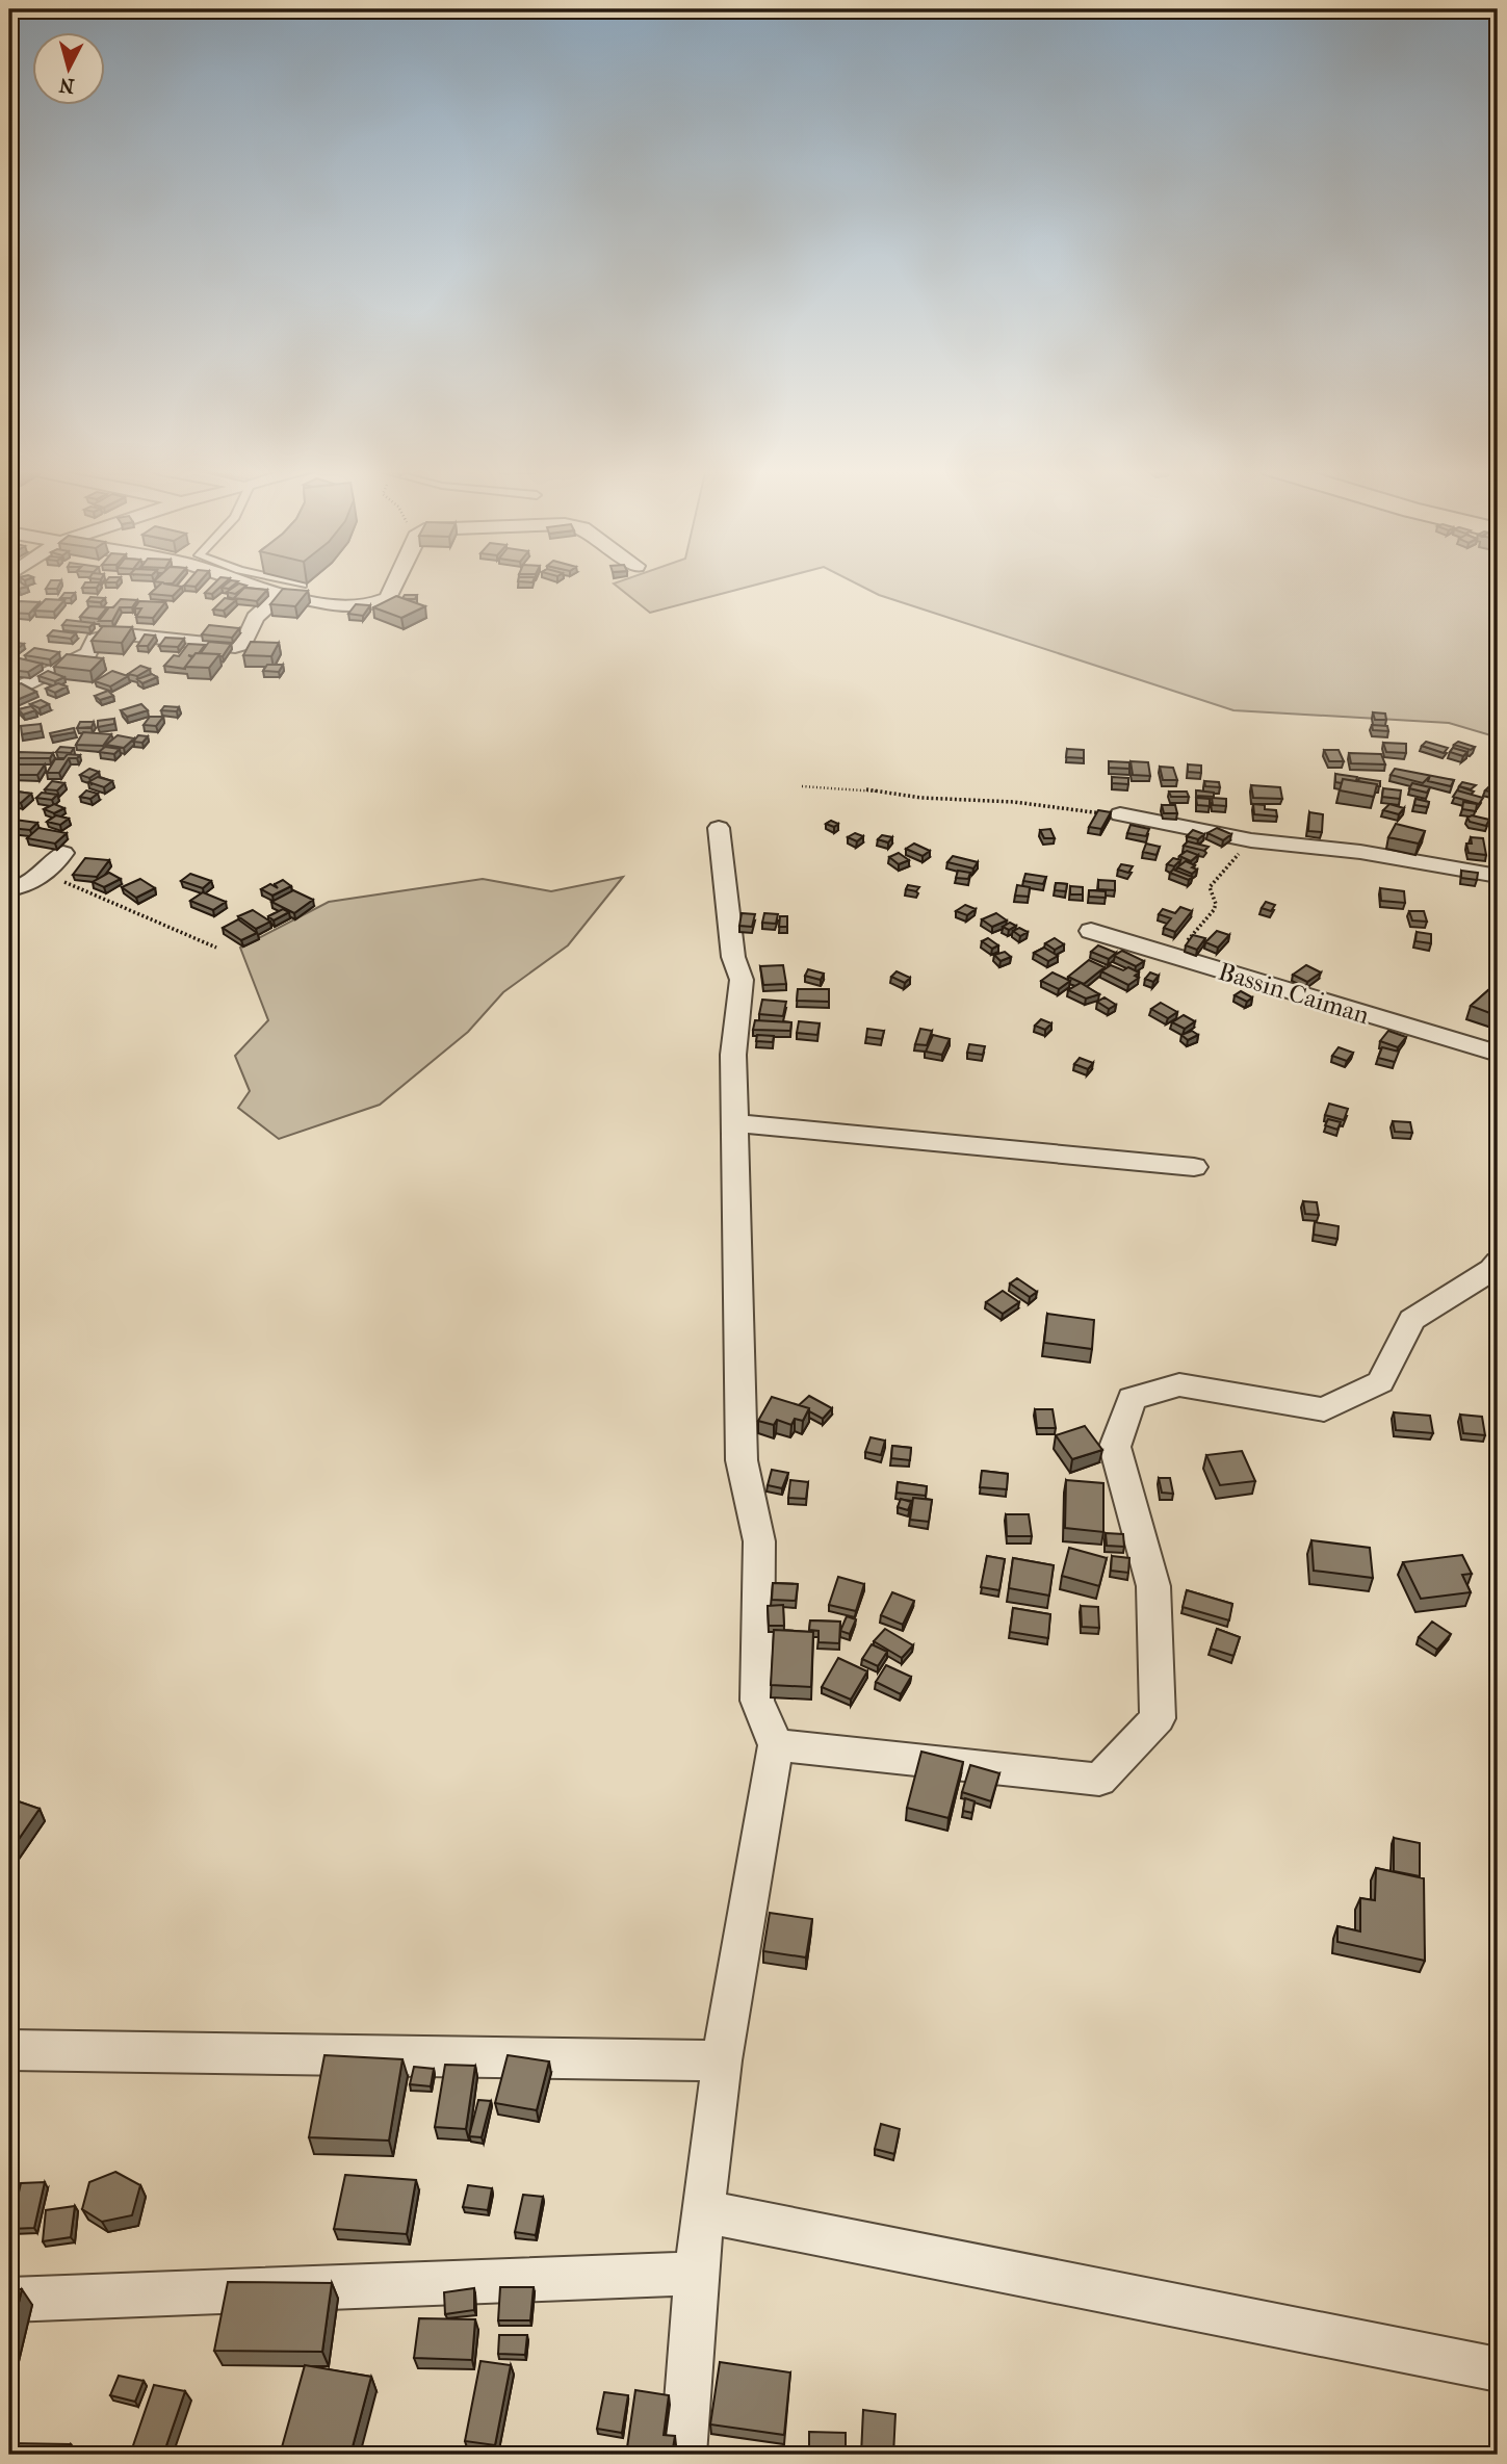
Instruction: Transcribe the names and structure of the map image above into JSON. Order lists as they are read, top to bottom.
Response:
{
  "streets": {
    "street": ["Bassin Caiman"]
  },
  "north": "bottom"
}
